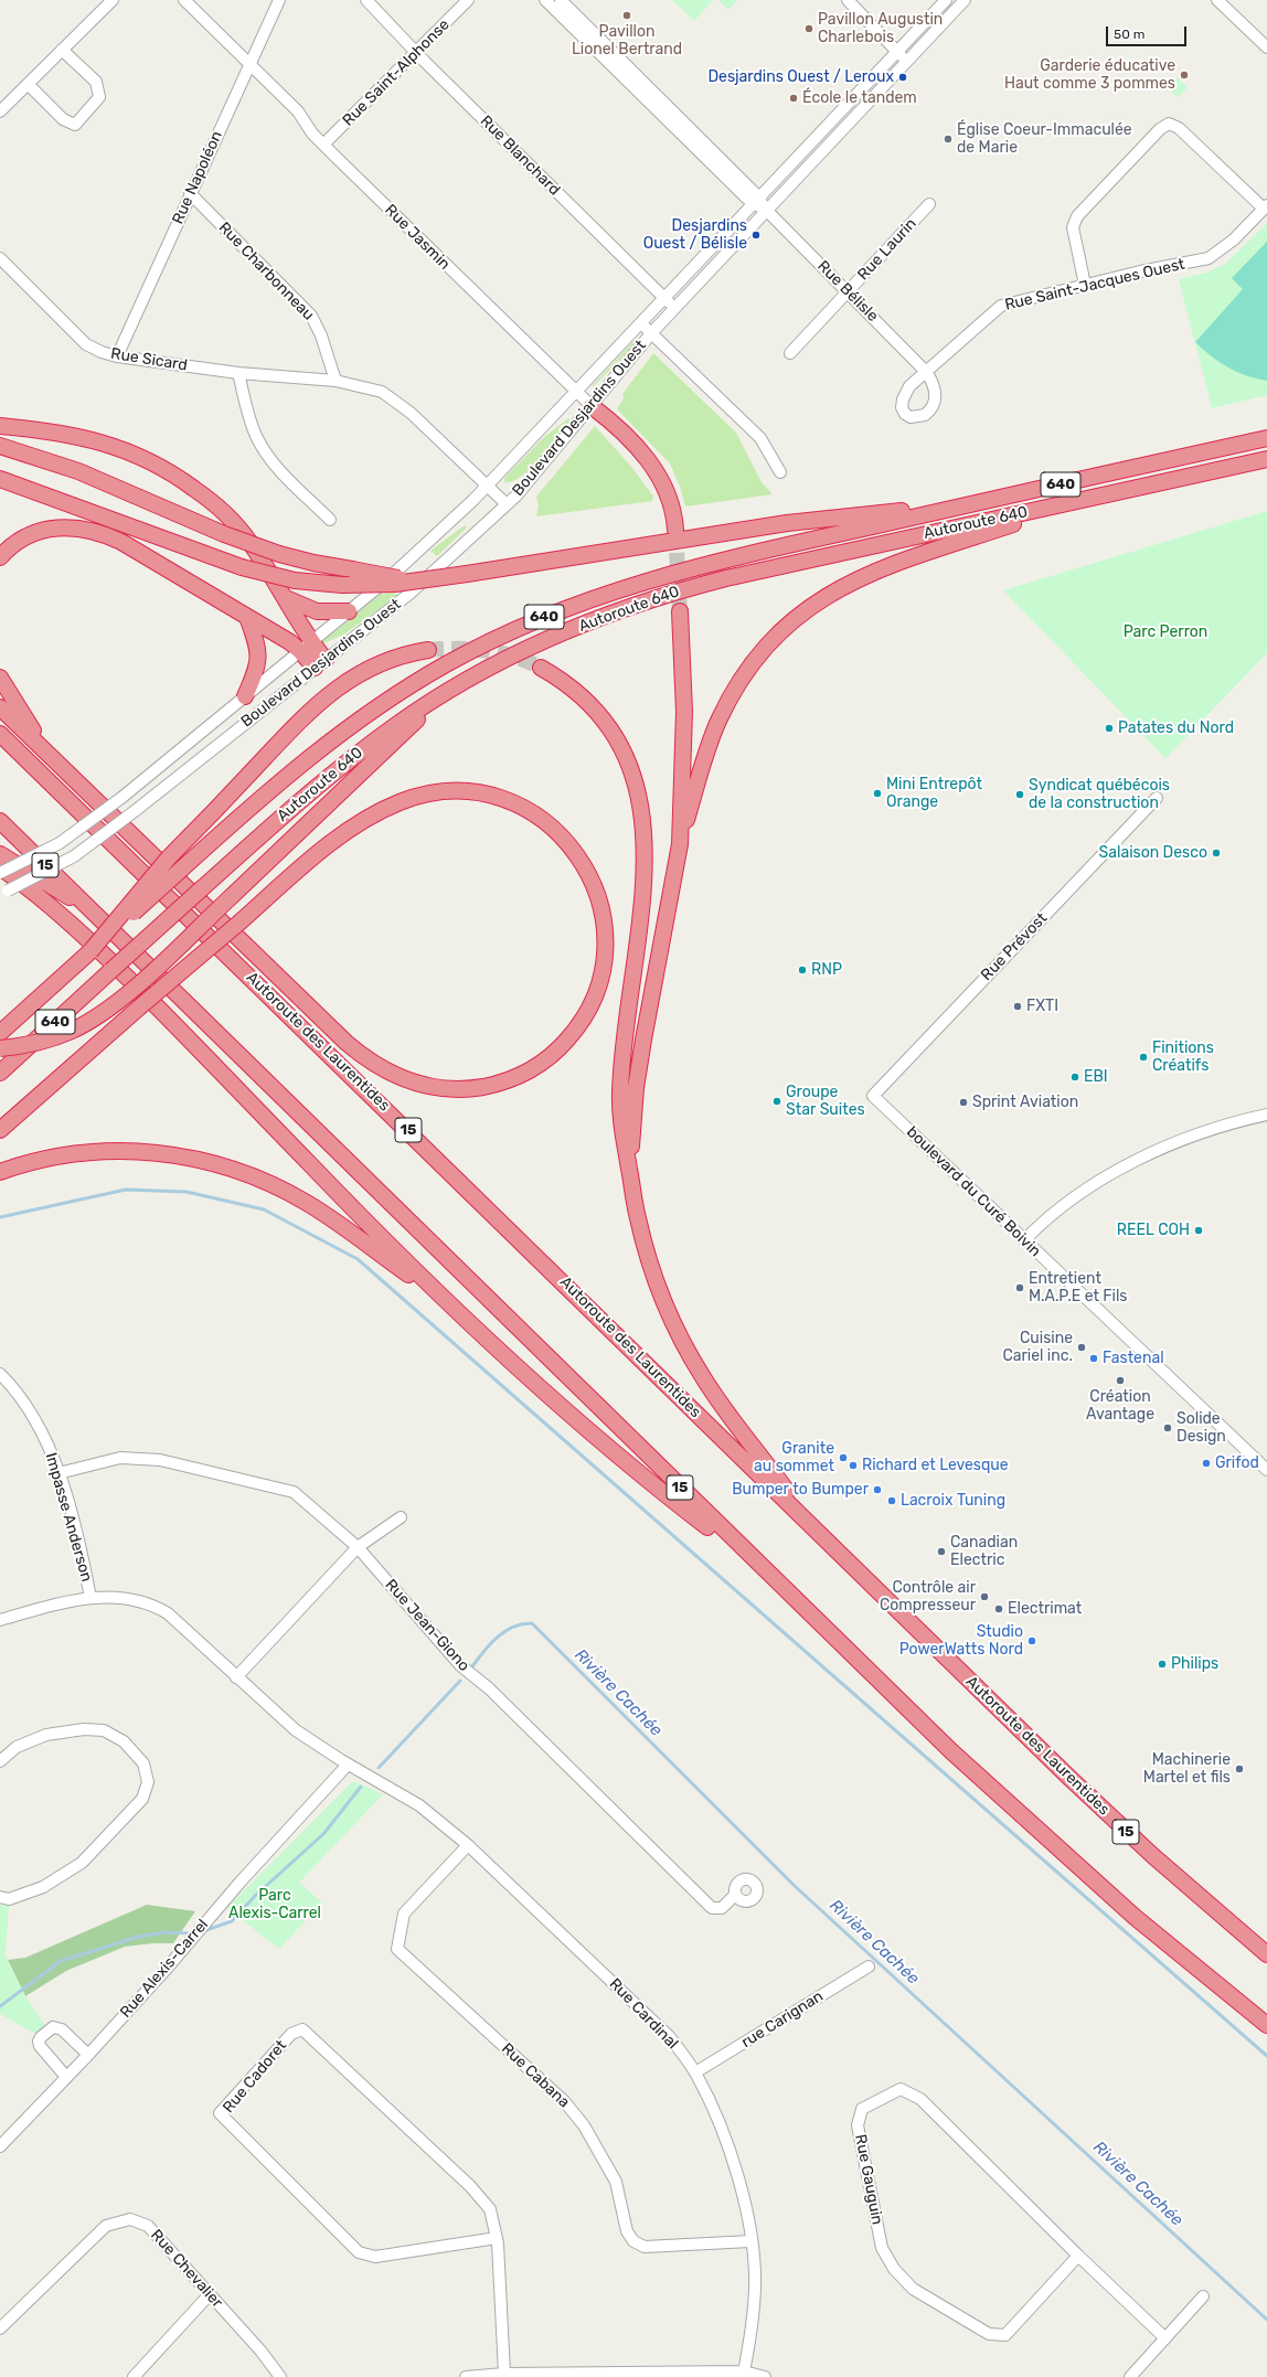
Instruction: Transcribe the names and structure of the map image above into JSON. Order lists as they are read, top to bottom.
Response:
{
  "streets": {
    "highway": [
      "640",
      "Autoroute 640",
      "15",
      "Autoroute des Laurentides"
    ],
    "street": [
      "Rue Saint-Alphonse",
      "Rue Blanchard",
      "Rue Napoléon",
      "Rue Jasmin",
      "Rue Laurin",
      "Rue Charbonneau",
      "Rue Saint-Jacques Ouest",
      "Rue Bélisle",
      "Rue Sicard",
      "Boulevard Desjardins Ouest",
      "Rue Prévost",
      "boulevard du Curé Boivin",
      "Impasse Anderson",
      "Rue Jean-Giono",
      "Rue Alexis-Carrel",
      "Rue Cardinal",
      "rue Carignan",
      "Rue Cabana",
      "Rue Cadoret",
      "Rue Gauguin",
      "Rue Chevalier"
    ]
  },
  "crossings": [
    ["Rue Saint-Alphonse", "Rue Blanchard"],
    ["Rue Saint-Alphonse", "Rue Jasmin"],
    ["Rue Blanchard", "Boulevard Desjardins Ouest"],
    ["Rue Napoléon", "Rue Jasmin"],
    ["Rue Napoléon", "Rue Charbonneau"],
    ["Rue Napoléon", "Rue Sicard"],
    ["Rue Jasmin", "Boulevard Desjardins Ouest"],
    ["Rue Laurin", "Rue Bélisle"],
    ["Rue Charbonneau", "Rue Sicard"],
    ["Rue Saint-Jacques Ouest", "Rue Bélisle"],
    ["Rue Bélisle", "Boulevard Desjardins Ouest"],
    ["Rue Prévost", "boulevard du Curé Boivin"],
    ["Impasse Anderson", "Rue Jean-Giono"],
    ["Impasse Anderson", "Rue Cardinal"],
    ["Rue Alexis-Carrel", "Rue Cardinal"],
    ["Rue Cardinal", "rue Carignan"],
    ["Rue Cardinal", "Rue Cabana"]
  ],
  "water": ["Rivière Cachée"],
  "parks": ["Parc Perron", "Parc Alexis-Carrel"],
  "places": [
    "Pavillon Lionel Bertrand",
    "Pavillon Augustin Charlebois",
    "Garderie éducative Haut comme 3 pommes",
    "Desjardins Ouest / Leroux",
    "École le tandem",
    "Église Coeur-Immaculée de Marie",
    "Desjardins Ouest / Bélisle",
    "Patates du Nord",
    "Mini Entrepôt Orange",
    "Syndicat québécois de la construction",
    "Salaison Desco",
    "RNP",
    "FXTI",
    "Finitions Créatifs",
    "EBI",
    "Groupe Star Suites",
    "Sprint Aviation",
    "REEL COH",
    "Entretient M.A.P.E et Fils",
    "Cuisine Cariel inc.",
    "Fastenal",
    "Création Avantage",
    "Solide Design",
    "Granite au sommet",
    "Grifod",
    "Richard et Levesque",
    "Bumper to Bumper",
    "Lacroix Tuning",
    "Canadian Electric",
    "Contrôle air Compresseur",
    "Electrimat",
    "Studio PowerWatts Nord",
    "Philips",
    "Machinerie Martel et fils"
  ],
  "scale_bar": "50 m"
}
